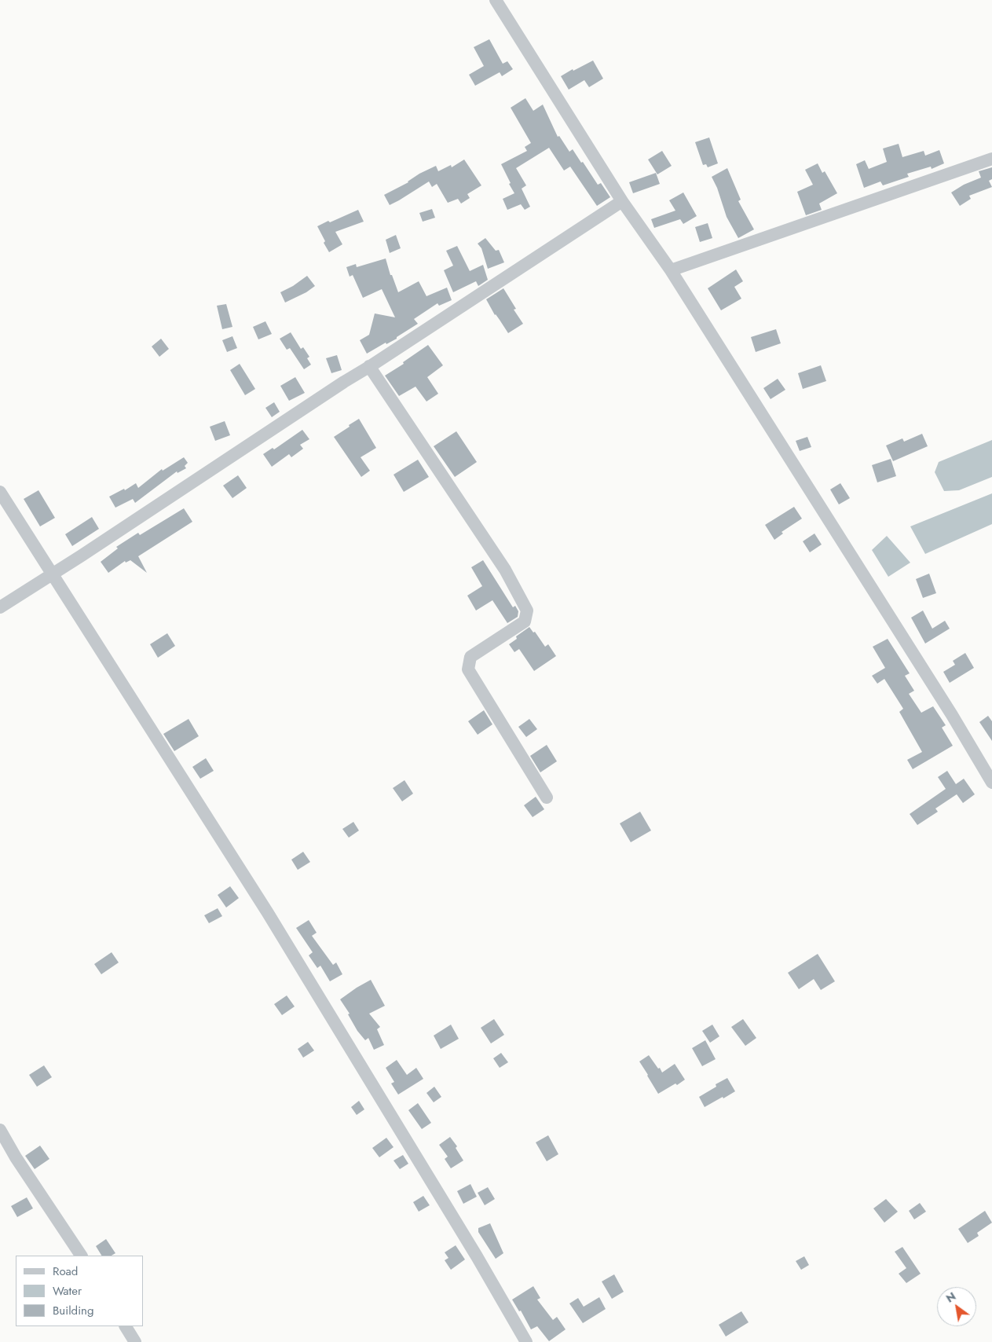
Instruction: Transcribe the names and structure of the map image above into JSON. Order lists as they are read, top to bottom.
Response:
{
  "legend": ["Road", "Water", "Building"],
  "north": "top left"
}
